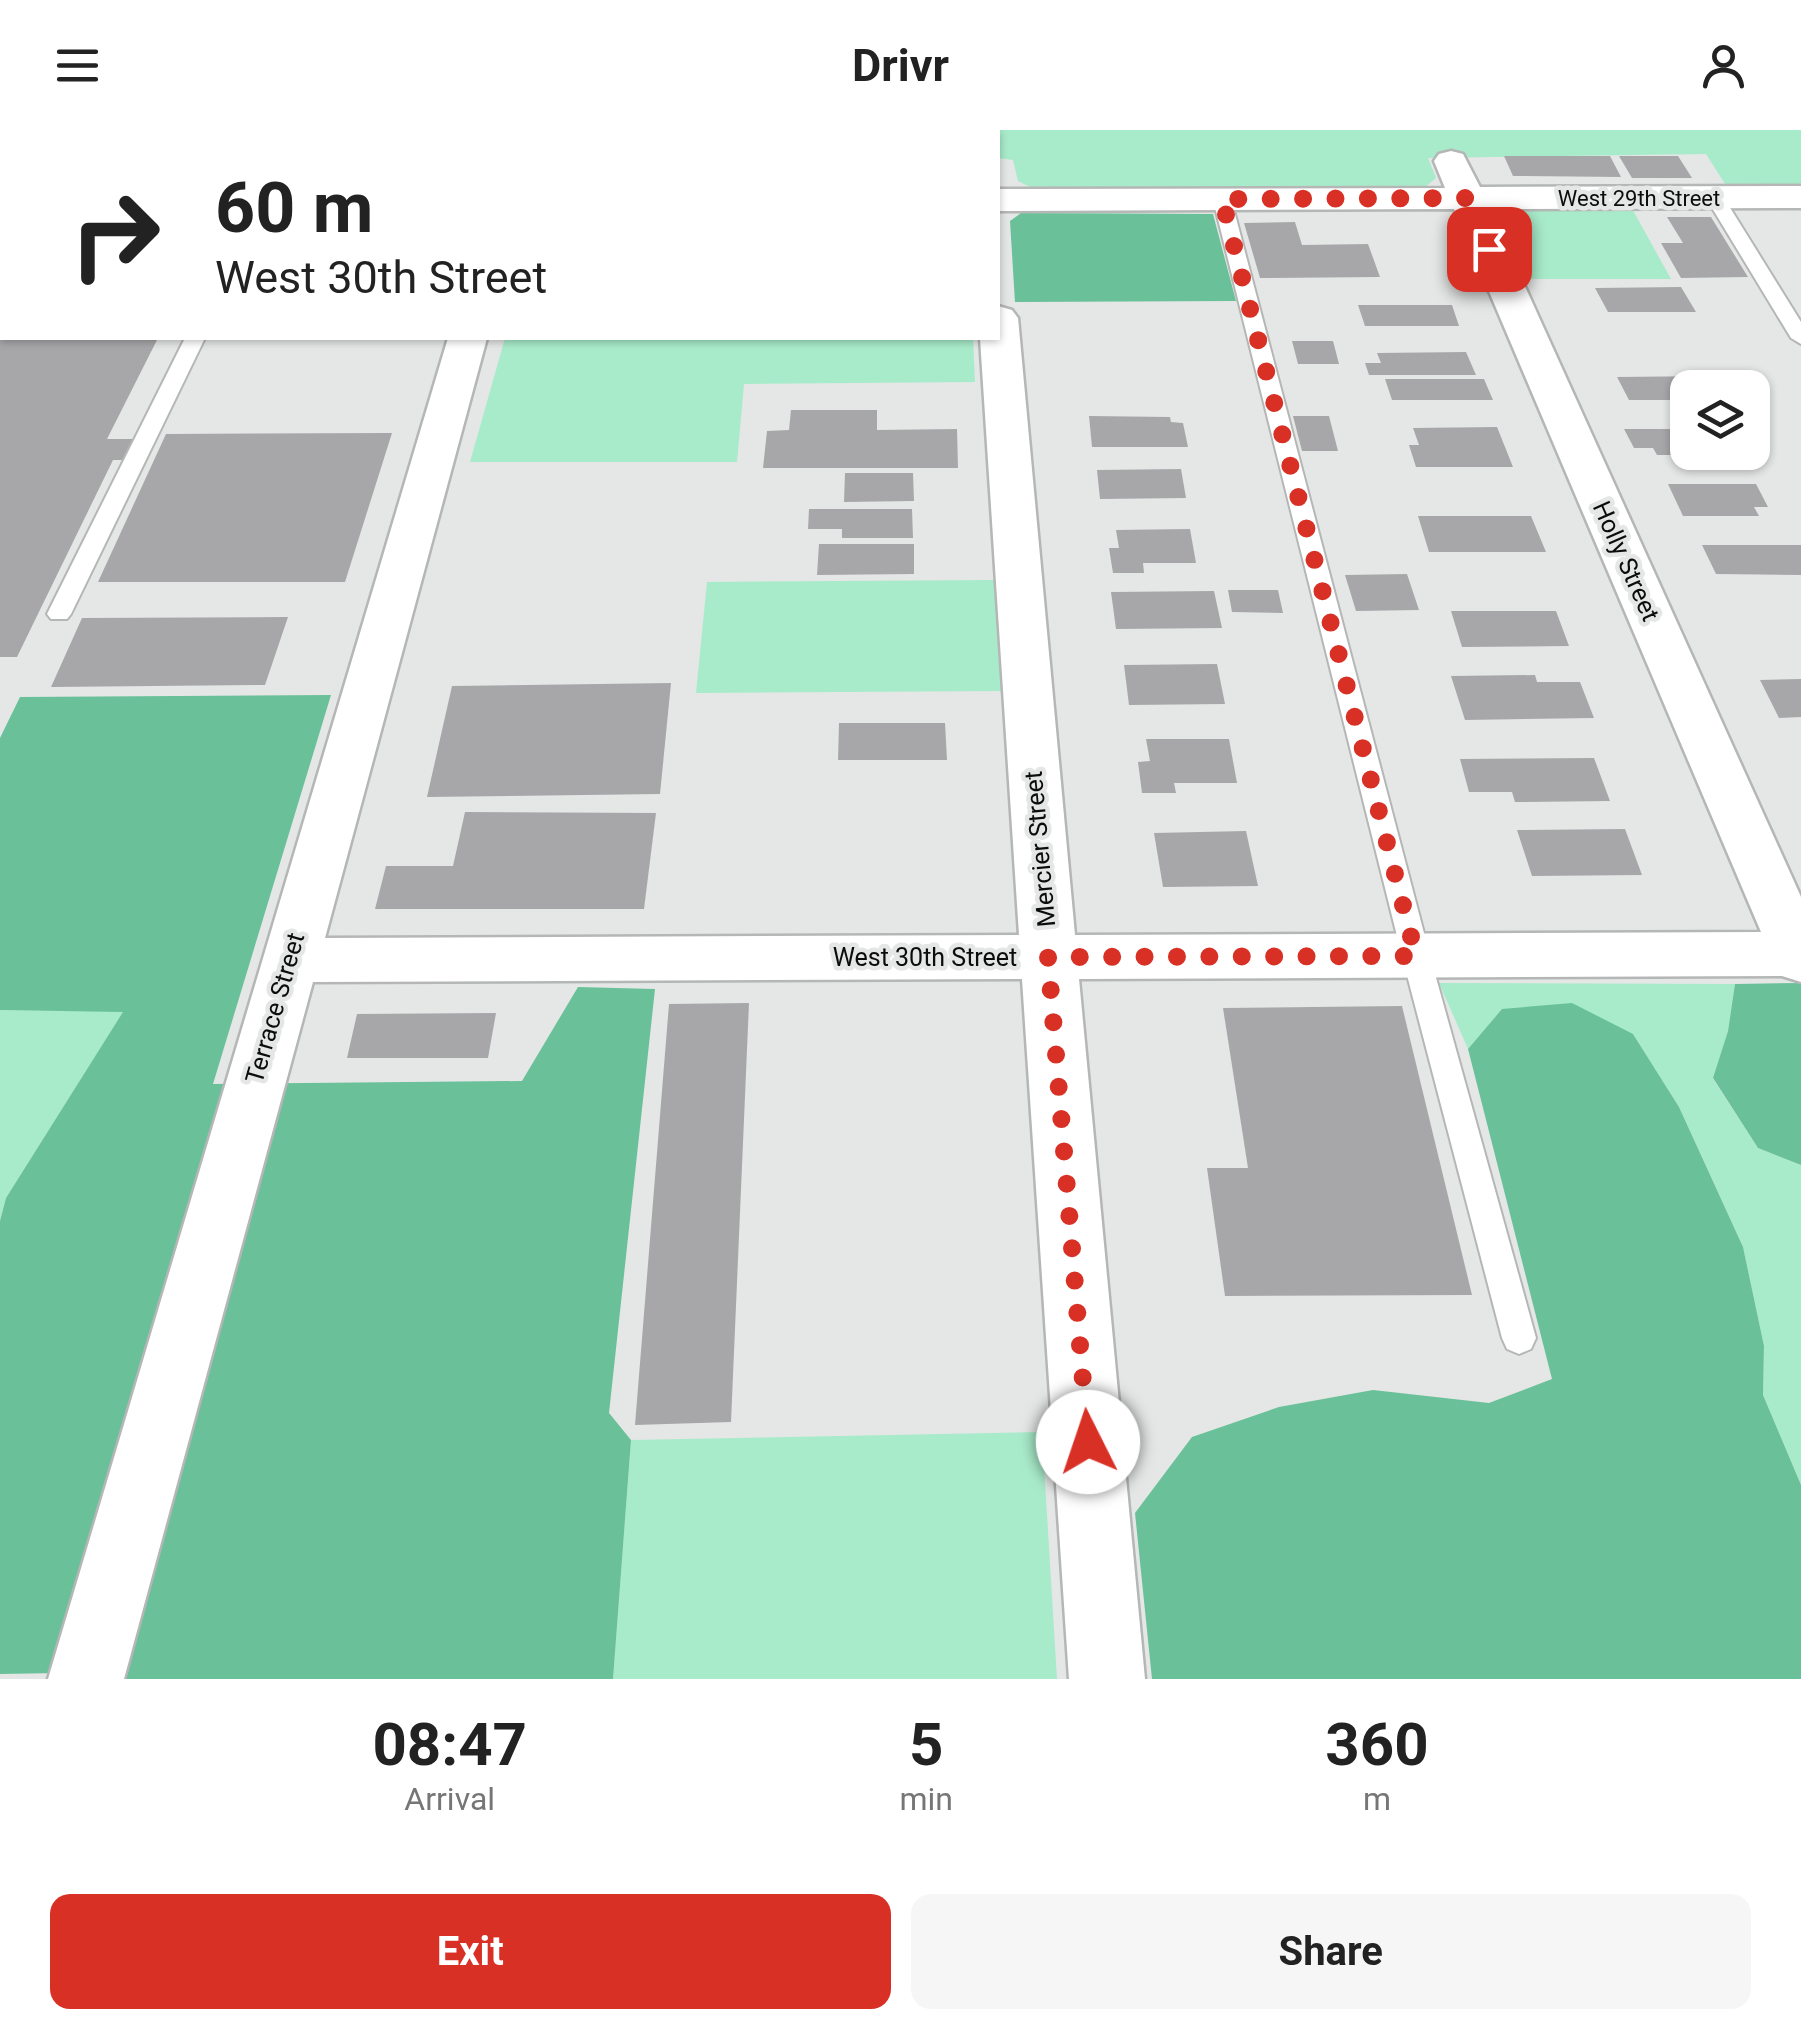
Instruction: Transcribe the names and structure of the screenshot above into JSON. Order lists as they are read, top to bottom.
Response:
{
  "streets": {
    "street": [
      "West 29th Street",
      "Holly Street",
      "Mercier Street",
      "West 30th Street",
      "Terrace Street"
    ]
  },
  "crossings": [
    ["West 29th Street", "Holly Street"],
    ["Holly Street", "West 30th Street"],
    ["Mercier Street", "West 30th Street"],
    ["West 30th Street", "Terrace Street"]
  ],
  "page": {
    "header": "Drivr",
    "turn": ["60 m", "West 30th Street"],
    "eta": [
      "08:47",
      "Arrival",
      "5",
      "min",
      "360",
      "m"
    ],
    "buttons": ["Exit", "Share"]
  }
}
